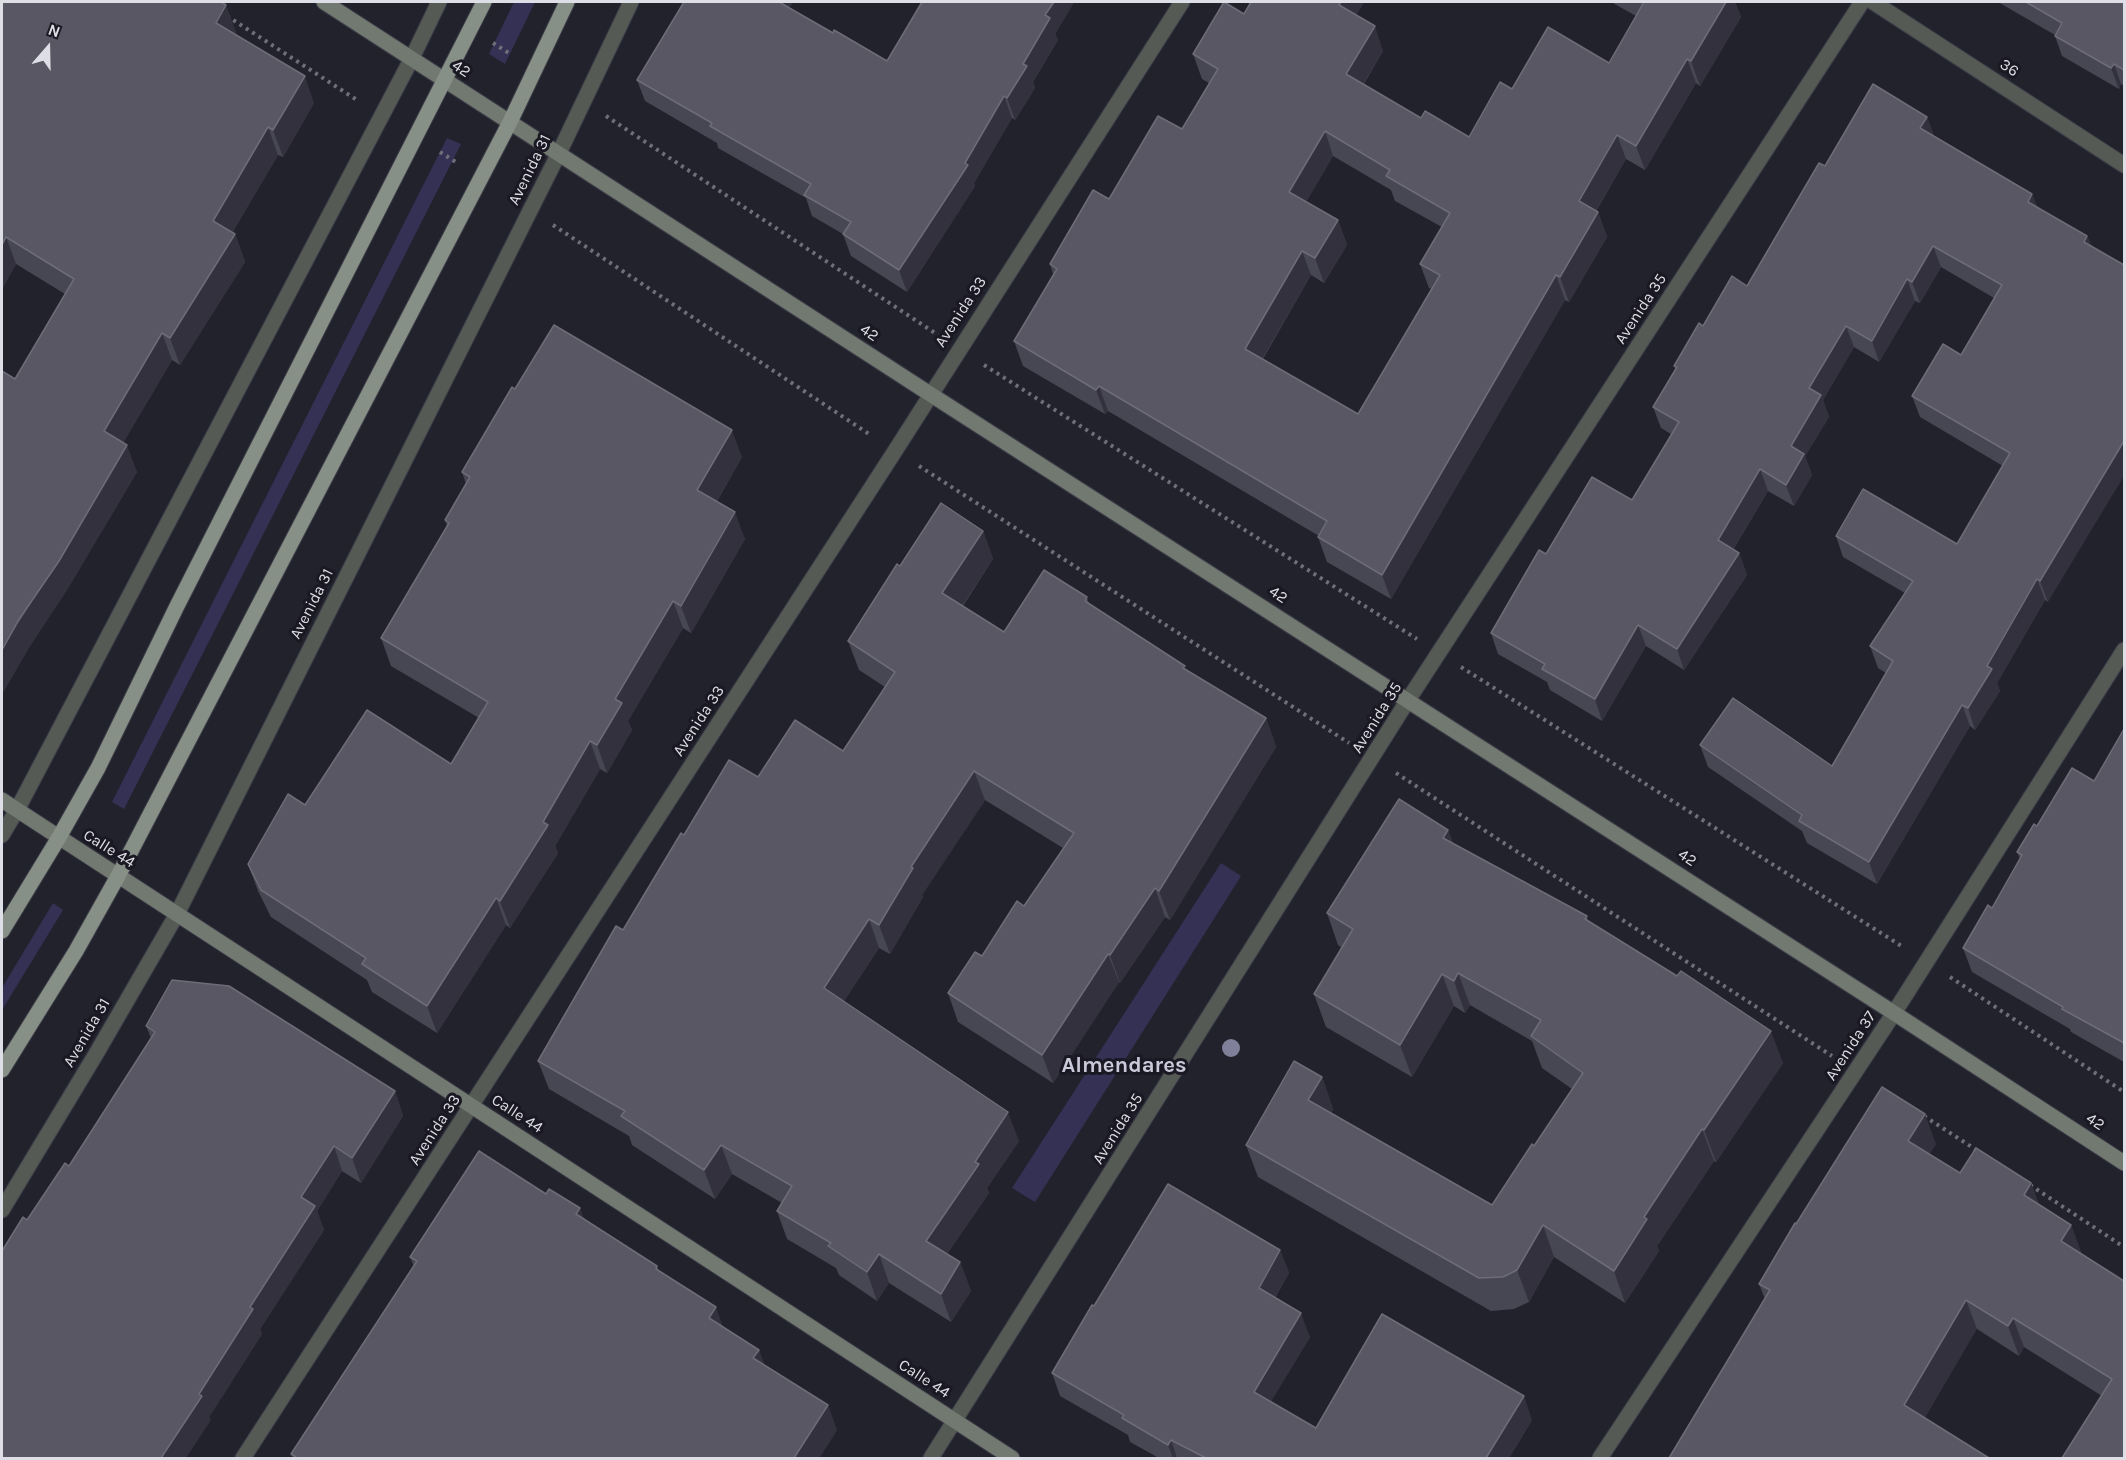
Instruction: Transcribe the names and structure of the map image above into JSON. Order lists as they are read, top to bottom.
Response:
{
  "streets": {
    "main road": ["42", "Calle 44"],
    "street": [
      "36",
      "Avenida 31",
      "Avenida 35",
      "Avenida 33",
      "Avenida 37"
    ]
  },
  "crossings": [
    ["42", "Avenida 31"],
    ["42", "Avenida 35"],
    ["42", "Avenida 33"],
    ["42", "Avenida 37"],
    ["Avenida 31", "Calle 44"],
    ["Avenida 35", "Calle 44"],
    ["Avenida 33", "Calle 44"]
  ],
  "districts": ["Almendares"],
  "north": "top"
}
